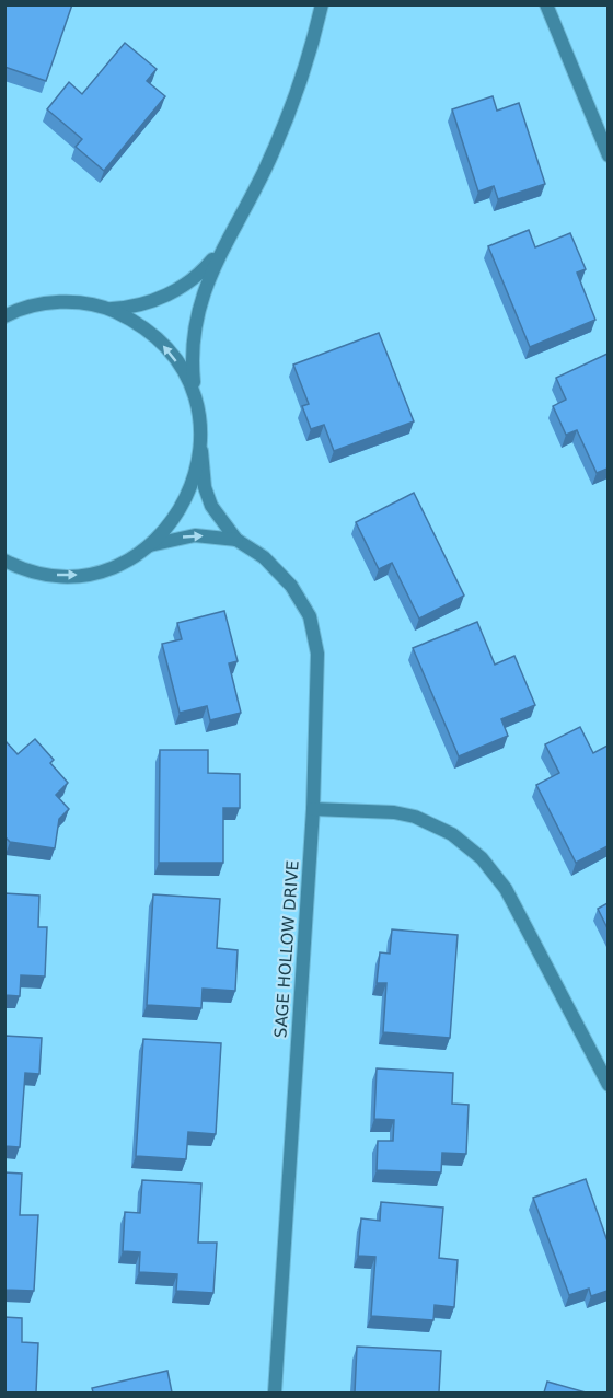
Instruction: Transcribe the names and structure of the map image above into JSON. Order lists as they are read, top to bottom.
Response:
{
  "streets": {
    "street": ["SAGE HOLLOW DRIVE"]
  }
}
